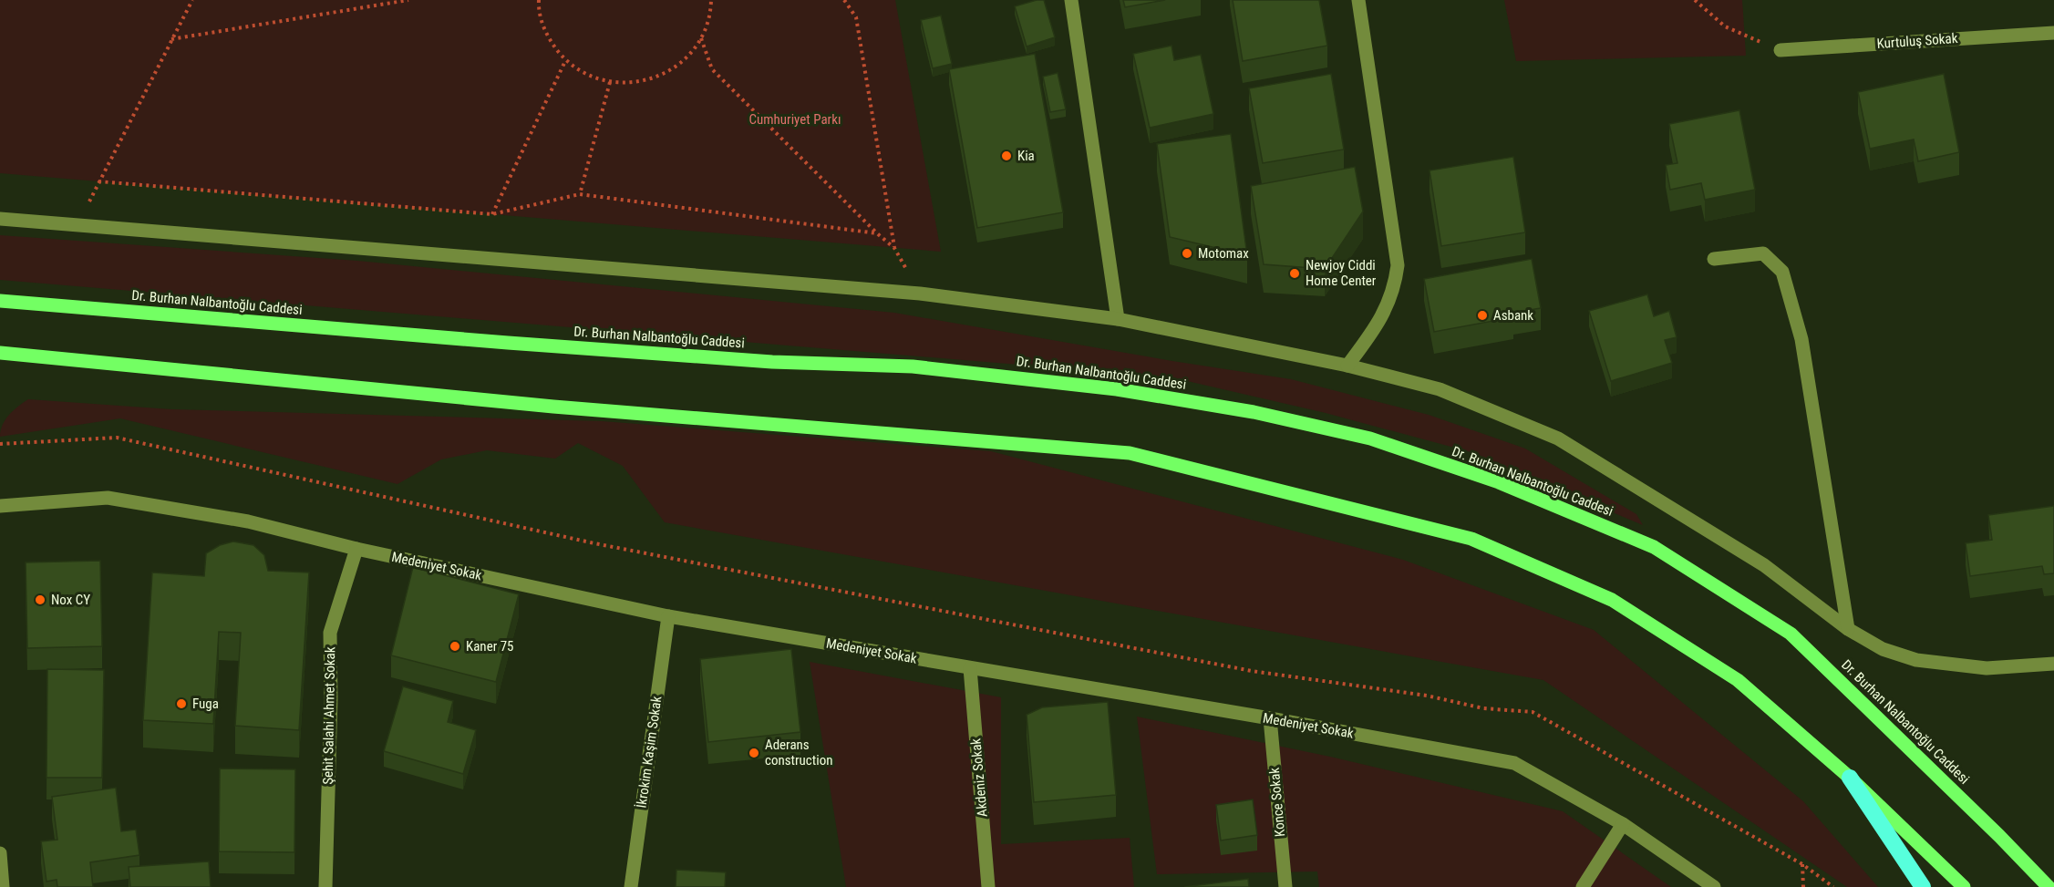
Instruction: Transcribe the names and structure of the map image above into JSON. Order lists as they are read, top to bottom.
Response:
{
  "streets": {
    "main road": ["Dr. Burhan Nalbantoğlu Caddesi"],
    "street": [
      "Kurtuluş Sokak",
      "Medeniyet Sokak",
      "Şehit Salahi Ahmet Sokak",
      "İkrokim Kaşim Sokak",
      "Akdeniz Sokak",
      "Konce Sokak"
    ]
  },
  "crossings": [
    ["Medeniyet Sokak", "Şehit Salahi Ahmet Sokak"],
    ["Medeniyet Sokak", "İkrokim Kaşim Sokak"],
    ["Medeniyet Sokak", "Akdeniz Sokak"],
    ["Medeniyet Sokak", "Konce Sokak"]
  ],
  "parks": ["Cumhuriyet Parkı"],
  "places": [
    "Kia",
    "Motomax",
    "Newjoy Ciddi Home Center",
    "Asbank",
    "Nox CY",
    "Kaner 75",
    "Fuga",
    "Aderans construction"
  ]
}
